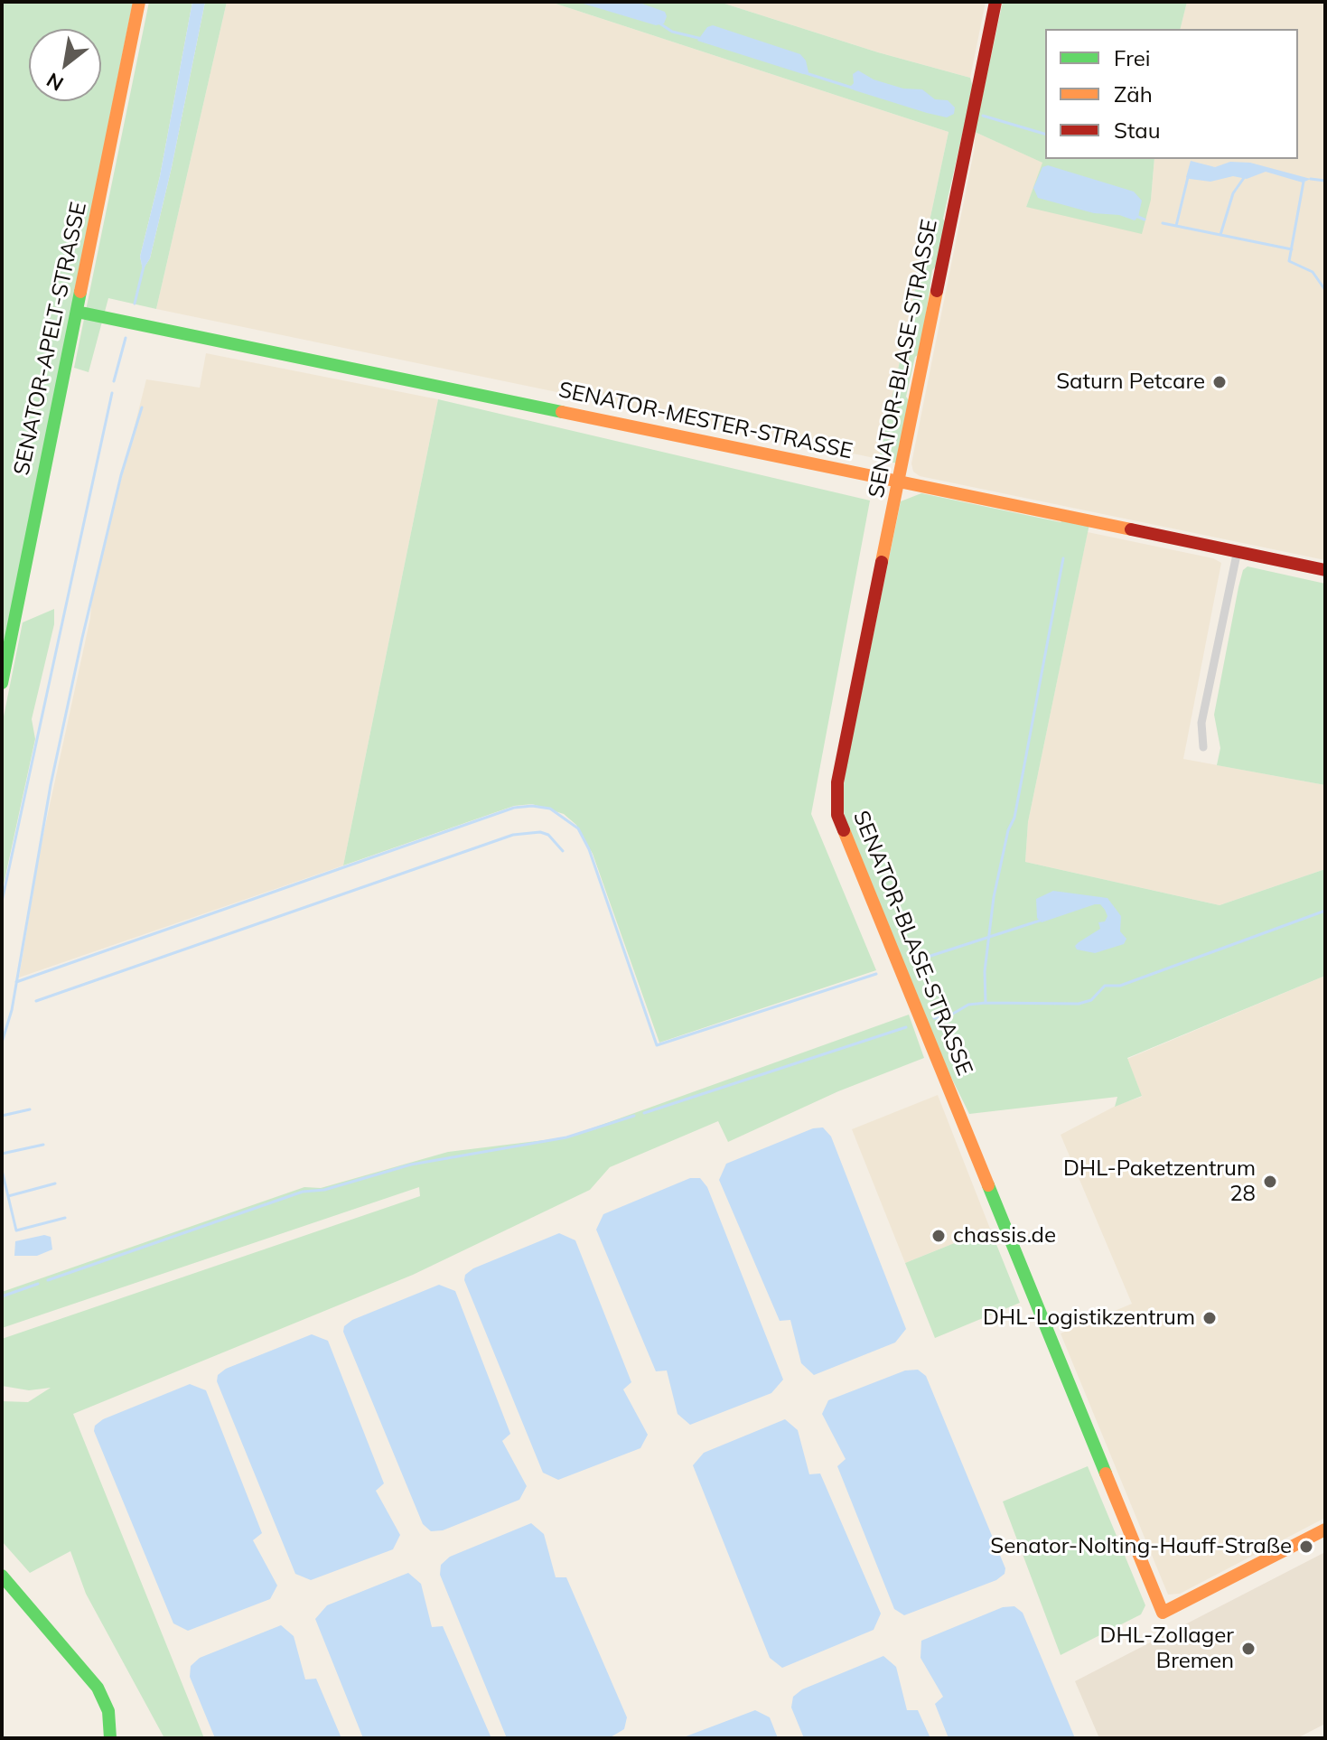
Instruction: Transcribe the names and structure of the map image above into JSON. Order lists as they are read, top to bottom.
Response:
{
  "streets": {
    "street": ["SENATOR-APELT-STRASSE", "SENATOR-BLASE-STRASSE", "SENATOR-MESTER-STRASSE"]
  },
  "crossings": [
    ["SENATOR-APELT-STRASSE", "SENATOR-MESTER-STRASSE"],
    ["SENATOR-BLASE-STRASSE", "SENATOR-MESTER-STRASSE"]
  ],
  "places": [
    "Saturn Petcare",
    "DHL-Paketzentrum 28",
    "chassis.de",
    "DHL-Logistikzentrum",
    "Senator-Nolting-Hauff-Straße",
    "DHL-Zollager Bremen"
  ],
  "legend": ["Frei", "Zäh", "Stau"],
  "north": "bottom left"
}
